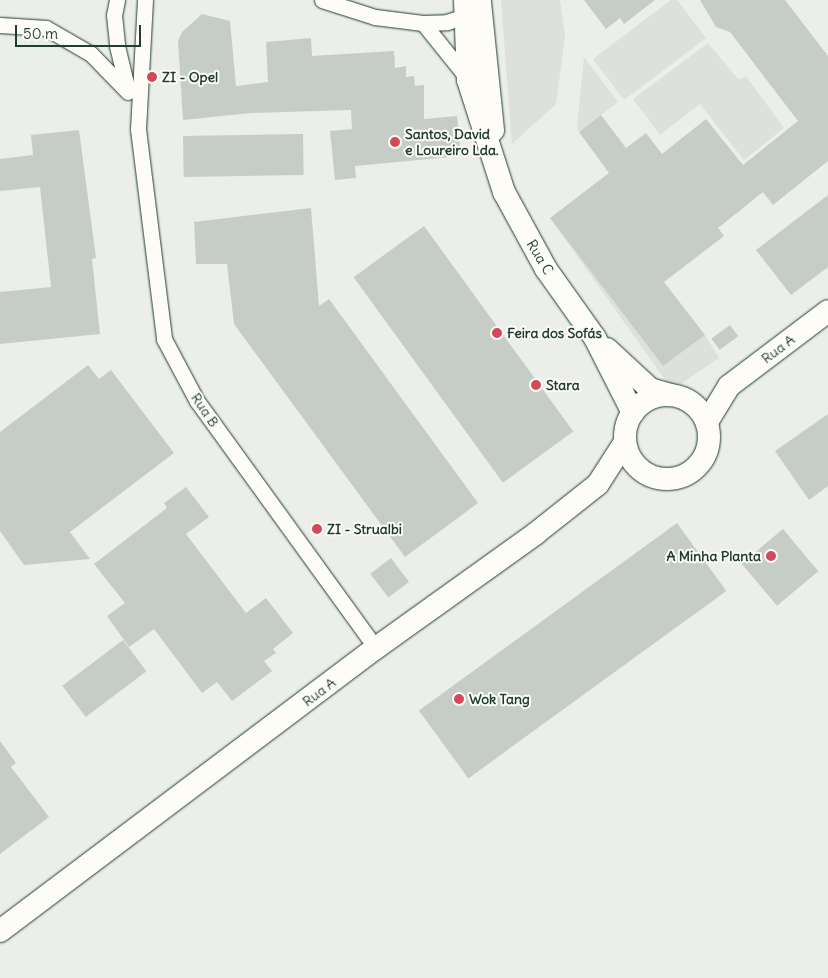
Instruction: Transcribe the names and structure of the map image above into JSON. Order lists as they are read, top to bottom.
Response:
{
  "streets": {
    "street": ["Rua C", "Rua A", "Rua B"]
  },
  "crossings": [
    ["Rua C", "Rua A"],
    ["Rua A", "Rua B"]
  ],
  "places": [
    "ZI - Opel",
    "Santos, David e Loureiro Lda.",
    "Feira dos Sofás",
    "Stara",
    "ZI - Strualbi",
    "A Minha Planta",
    "Wok Tang"
  ],
  "scale_bar": "50 m"
}
